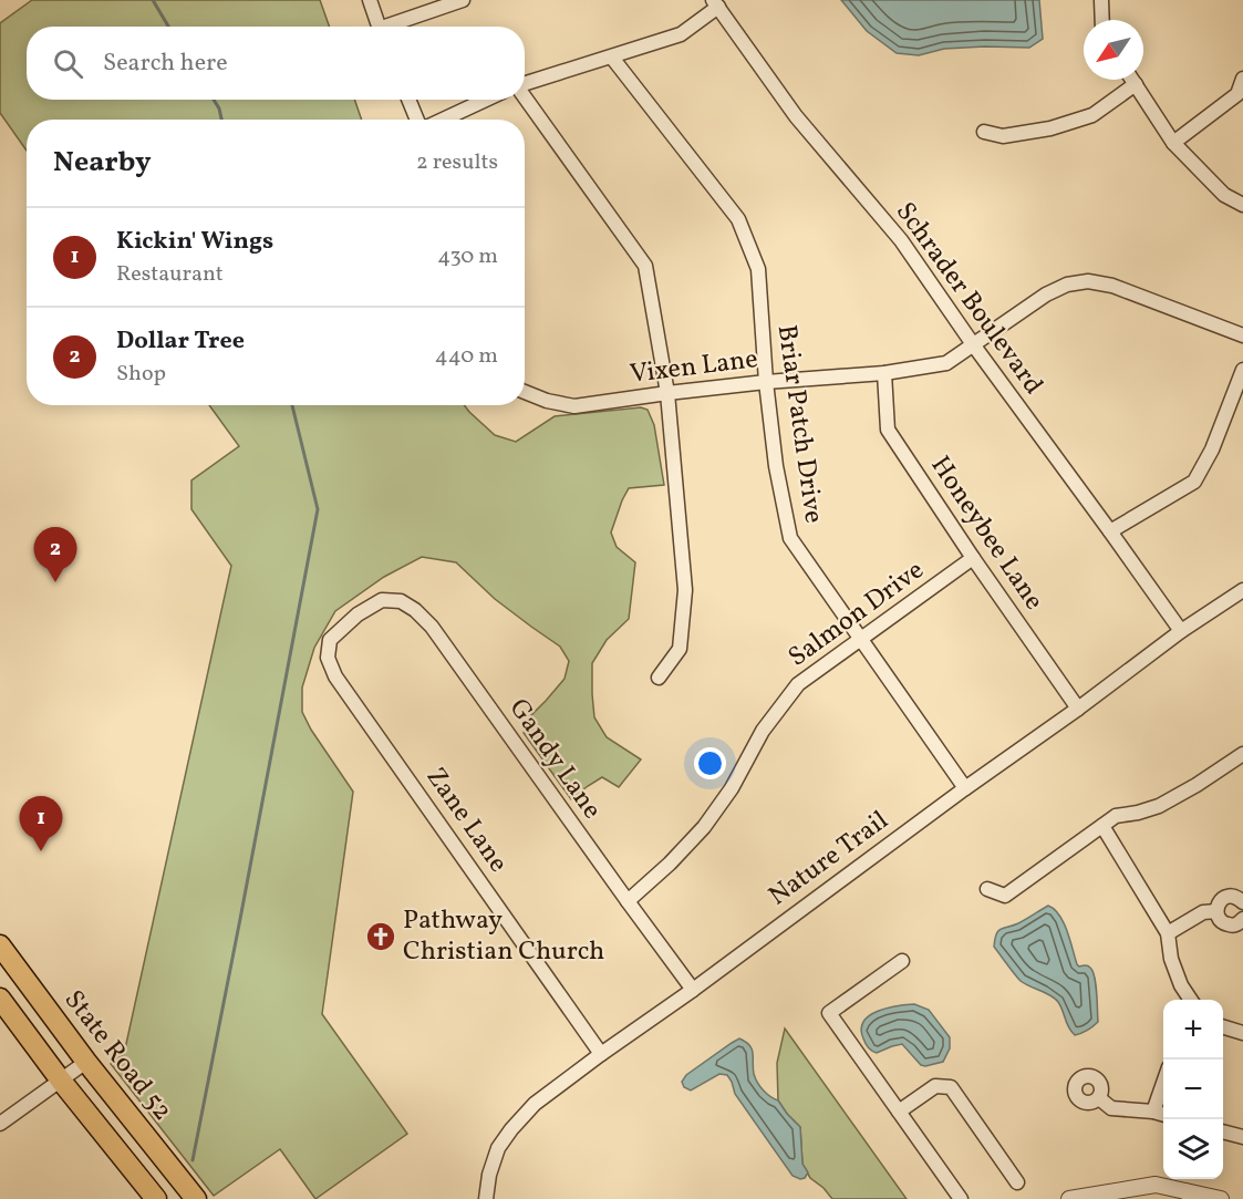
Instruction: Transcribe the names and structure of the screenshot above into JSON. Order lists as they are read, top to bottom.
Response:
{
  "streets": {
    "main road": ["State Road 52"],
    "street": [
      "Schrader Boulevard",
      "Vixen Lane",
      "Briar Patch Drive",
      "Honeybee Lane",
      "Salmon Drive",
      "Gandy Lane",
      "Zane Lane",
      "Nature Trail"
    ]
  },
  "crossings": [
    ["Schrader Boulevard", "Vixen Lane"],
    ["Schrader Boulevard", "Nature Trail"],
    ["Vixen Lane", "Briar Patch Drive"],
    ["Vixen Lane", "Honeybee Lane"],
    ["Briar Patch Drive", "Salmon Drive"],
    ["Briar Patch Drive", "Nature Trail"],
    ["Honeybee Lane", "Salmon Drive"],
    ["Honeybee Lane", "Nature Trail"],
    ["Salmon Drive", "Gandy Lane"],
    ["Gandy Lane", "Zane Lane"],
    ["Gandy Lane", "Nature Trail"],
    ["Zane Lane", "Nature Trail"]
  ],
  "places": {
    "church": ["Pathway Christian Church"]
  },
  "north": "bottom left",
  "page": {
    "search": "Search here",
    "heading": ["Nearby", "2 results"],
    "list": [
      {
        "mark": "1",
        "name": "Kickin' Wings",
        "note": "Restaurant",
        "value": "430 m"
      },
      {
        "mark": "2",
        "name": "Dollar Tree",
        "note": "Shop",
        "value": "440 m"
      }
    ],
    "pins": ["2", "1"],
    "map_buttons": ["+", "−"]
  }
}
